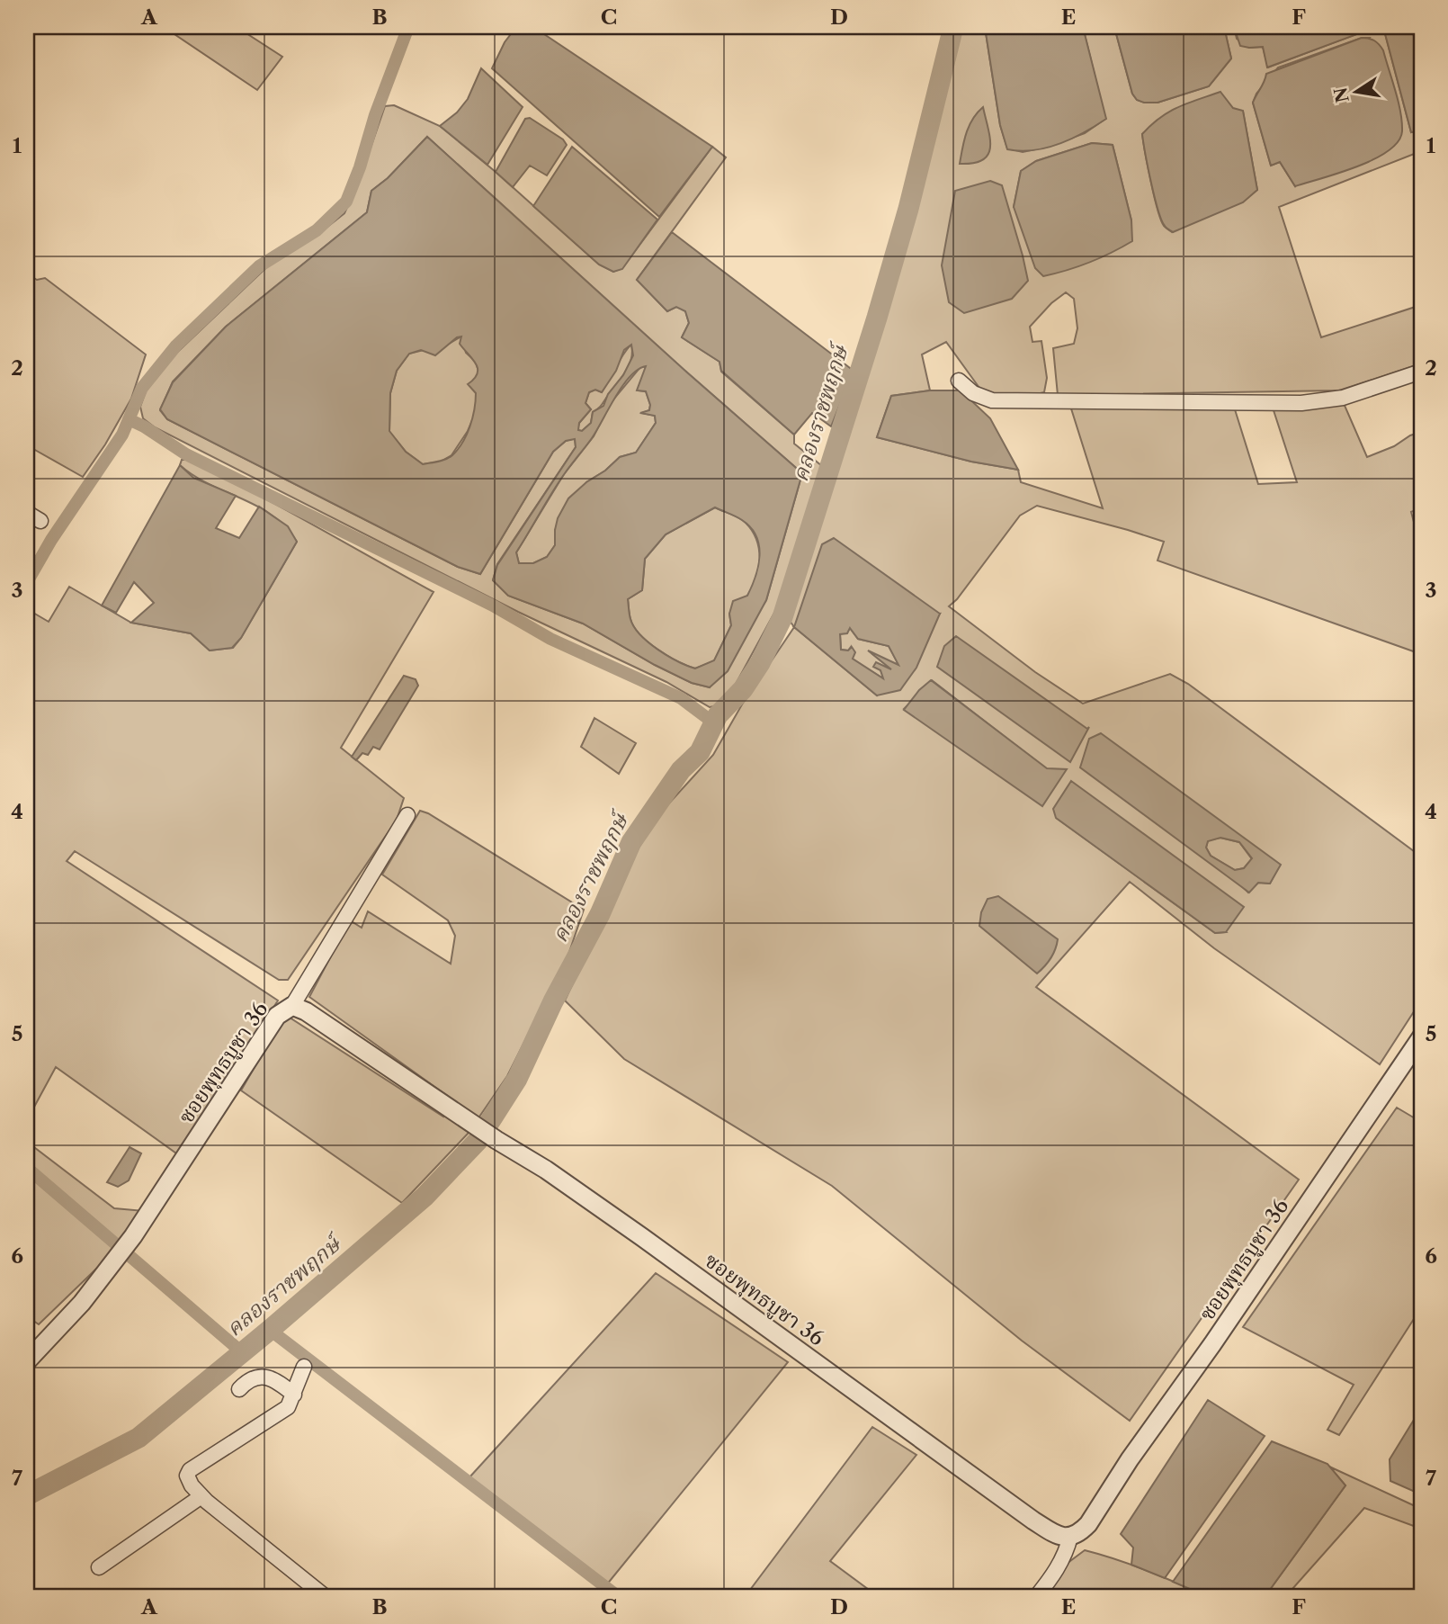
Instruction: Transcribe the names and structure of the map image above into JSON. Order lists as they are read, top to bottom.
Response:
{
  "streets": {
    "street": ["ซอยพุทธบูชา 36"]
  },
  "water": ["คลองราชพฤกษ์"],
  "north": "left",
  "grid": {
    "columns": [
      "A",
      "B",
      "C",
      "D",
      "E",
      "F"
    ],
    "rows": [
      "1",
      "2",
      "3",
      "4",
      "5",
      "6",
      "7"
    ]
  }
}
